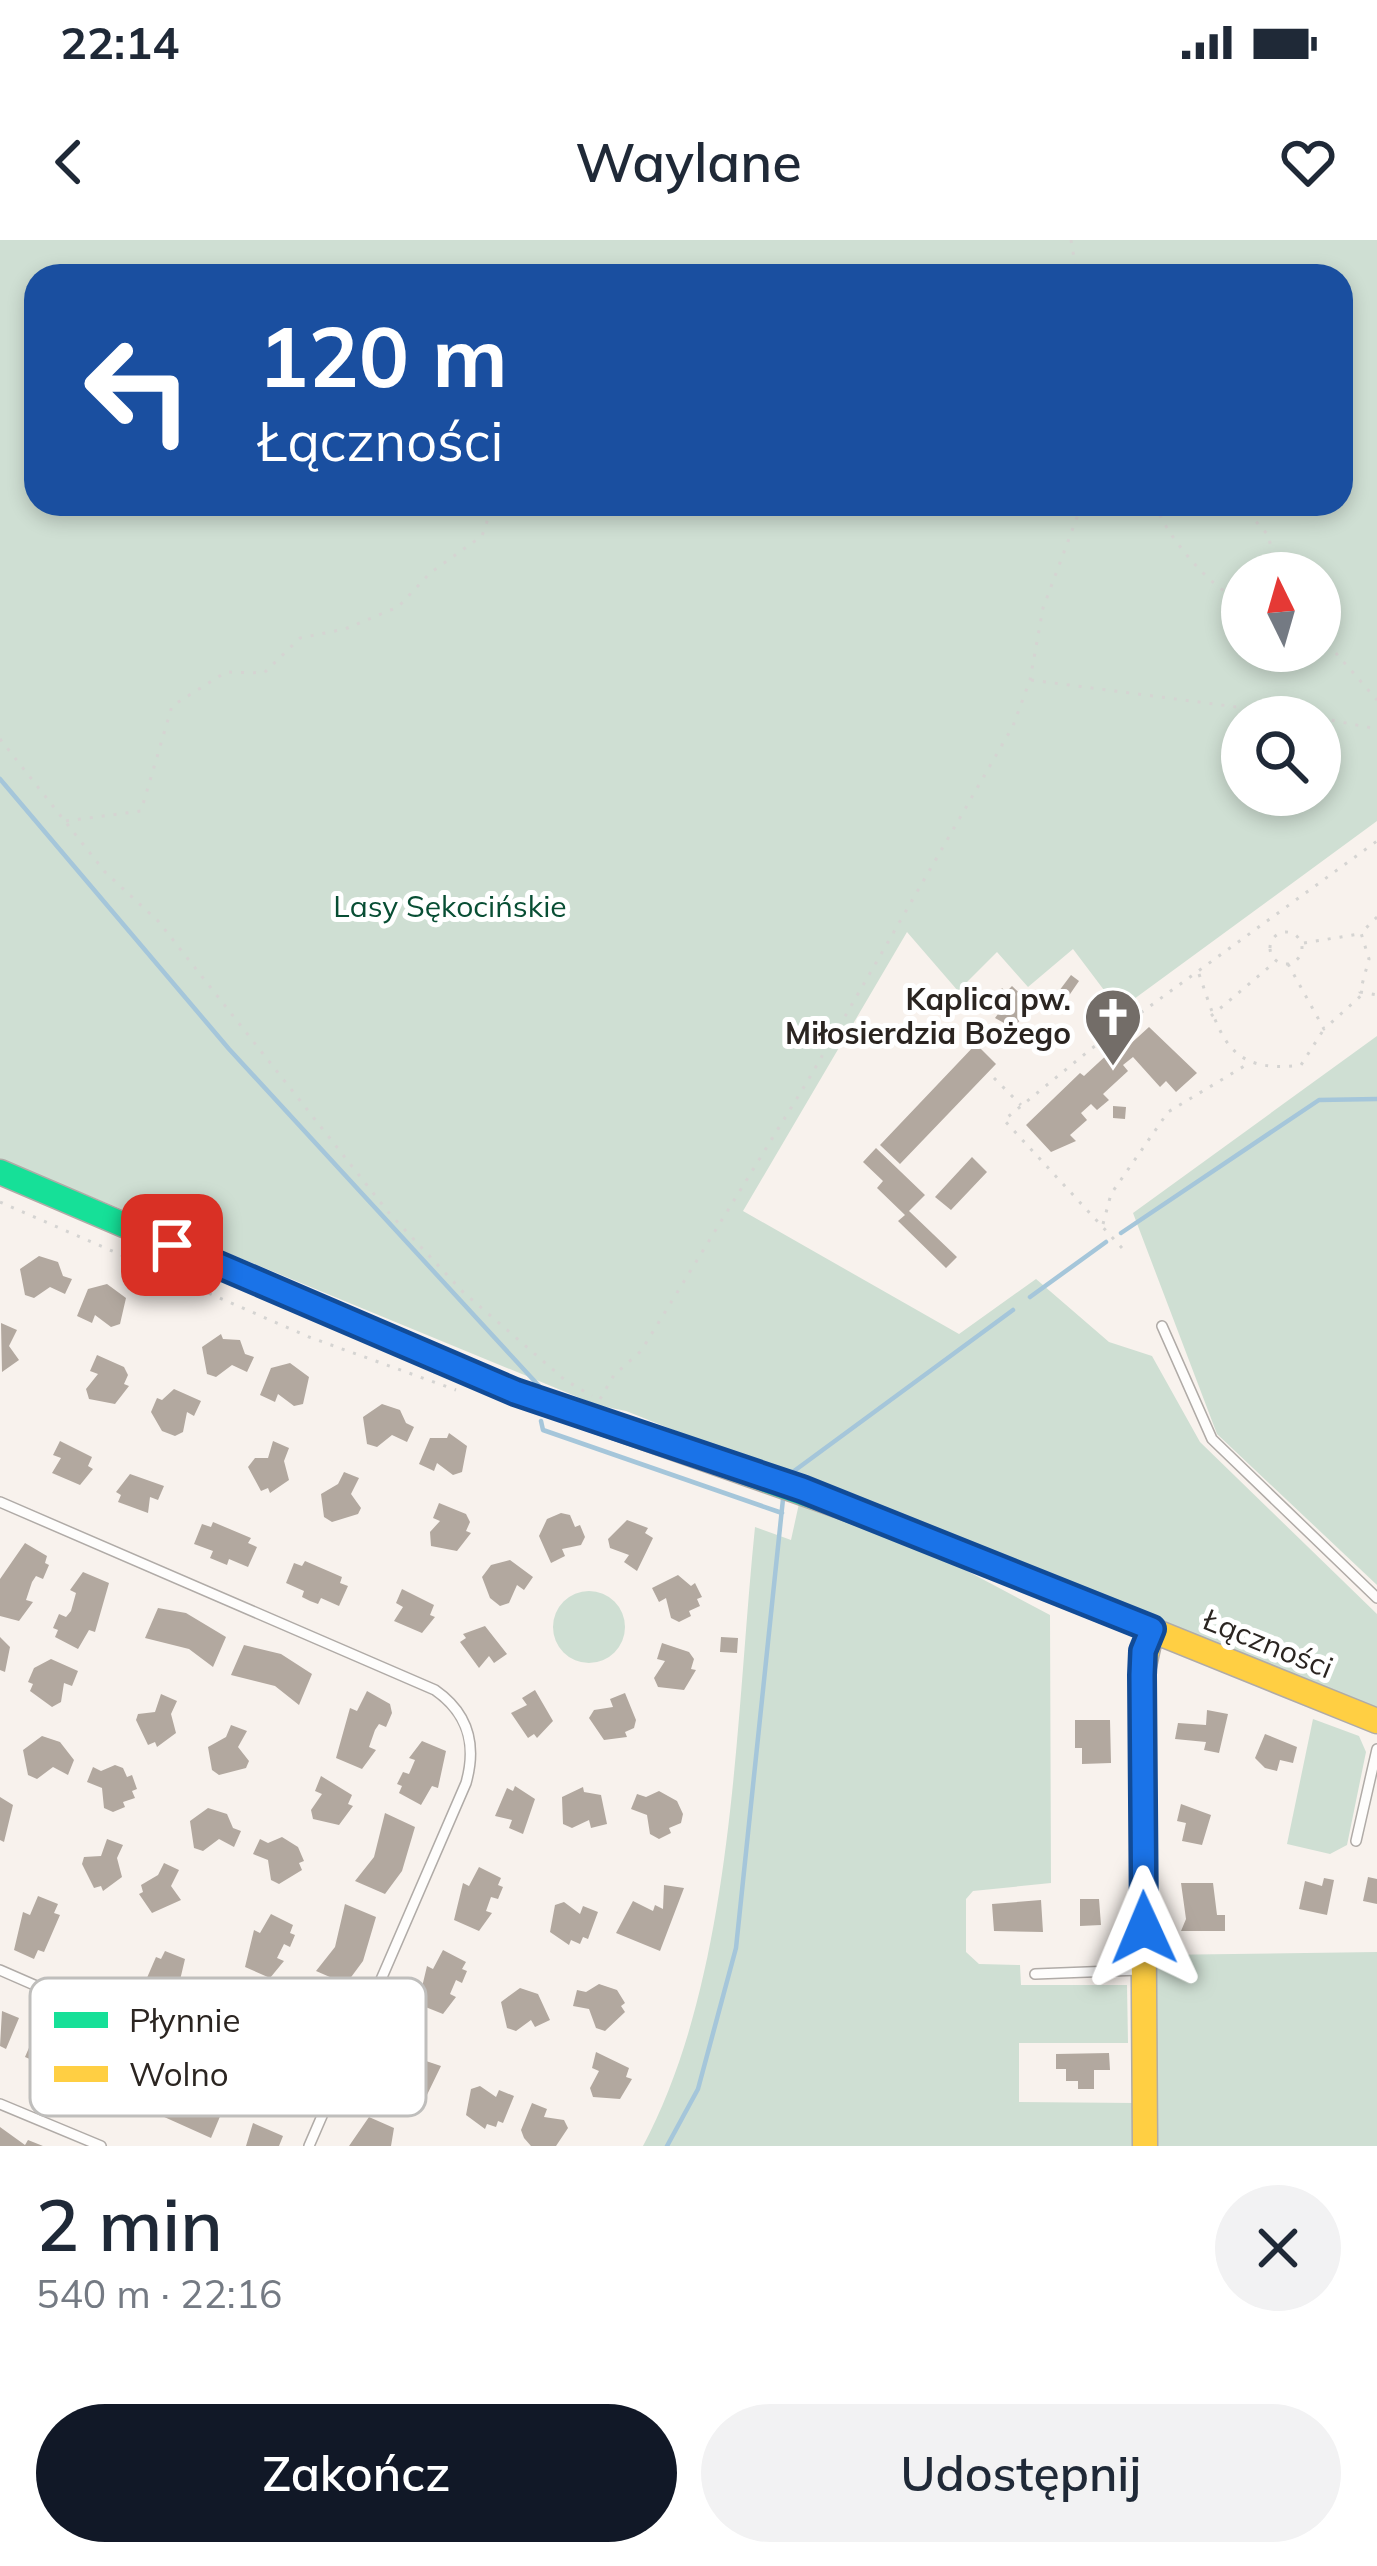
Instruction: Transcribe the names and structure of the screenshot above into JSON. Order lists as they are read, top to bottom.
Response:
{
  "streets": {
    "street": ["Łączności"]
  },
  "parks": ["Lasy Sękocińskie"],
  "places": {
    "church": ["Kaplica pw. Miłosierdzia Bożego"]
  },
  "legend": ["Płynnie", "Wolno"],
  "north": "top",
  "page": {
    "status": "22:14",
    "header": "Waylane",
    "turn": ["120 m", "Łączności"],
    "heading": ["2 min", "540 m · 22:16"],
    "buttons": ["Zakończ", "Udostępnij"]
  }
}
